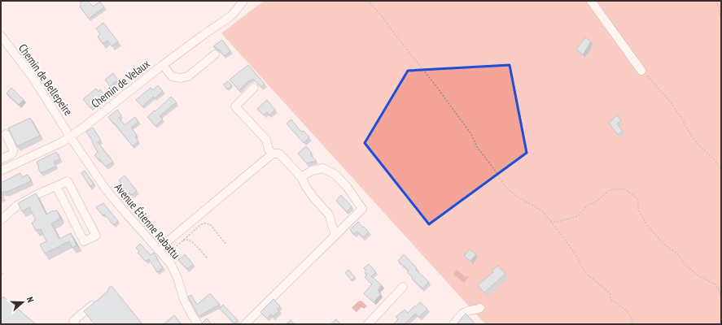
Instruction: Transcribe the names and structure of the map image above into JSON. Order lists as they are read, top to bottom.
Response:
{
  "streets": {
    "street": ["Chemin de Bellepeire", "Chemin de Velaux", "Avenue Étienne Rabattu"]
  },
  "crossings": [
    ["Chemin de Bellepeire", "Chemin de Velaux"],
    ["Chemin de Bellepeire", "Avenue Étienne Rabattu"],
    ["Chemin de Velaux", "Avenue Étienne Rabattu"]
  ],
  "north": "right"
}
